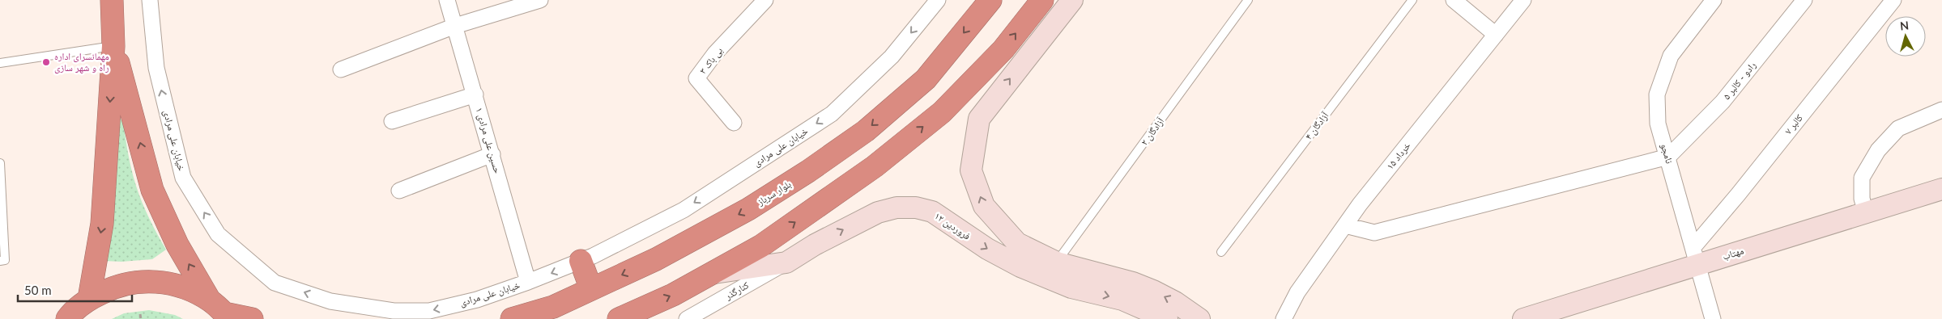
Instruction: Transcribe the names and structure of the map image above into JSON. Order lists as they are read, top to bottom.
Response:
{
  "streets": {
    "highway": ["بلوار سرباز"],
    "street": [
      "بی باک ۳",
      "رادو - کالبر ۵",
      "کالبر ۷",
      "خیابان علی مرادی",
      "حسین علی مرادی ۱",
      "نامجو",
      "۱۵ خرداد",
      "۱۲ فروردین",
      "مهتاب",
      "کنارگذر"
    ],
    "lane": ["آزادگان ۴", "آزادگان ۲"]
  },
  "crossings": [
    ["رادو - کالبر ۵", "نامجو"],
    ["کالبر ۷", "نامجو"],
    ["کالبر ۷", "مهتاب"],
    ["خیابان علی مرادی", "حسین علی مرادی ۱"],
    ["نامجو", "مهتاب"],
    ["۱۲ فروردین", "کنارگذر"]
  ],
  "one_way": ["۱۲ فروردین"],
  "places": ["مهمانسراى اداره راه و شهر سازى"],
  "scale_bar": "50 m",
  "north": "top"
}
